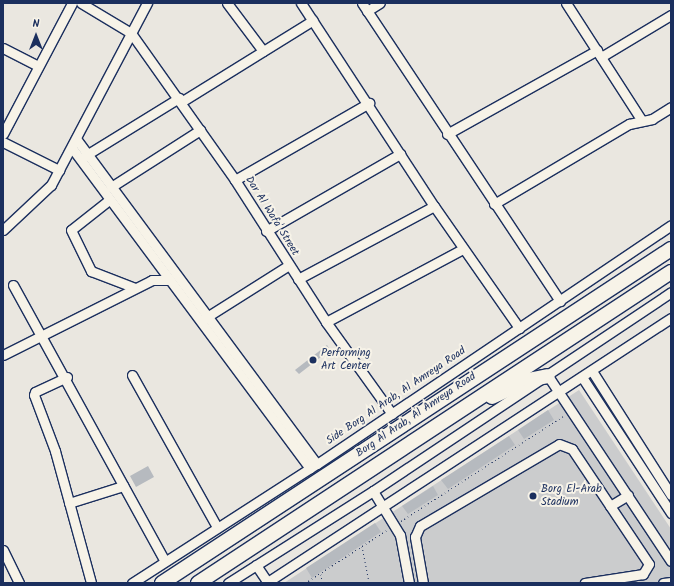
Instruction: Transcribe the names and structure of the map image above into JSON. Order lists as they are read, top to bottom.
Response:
{
  "streets": {
    "highway": ["Borg Al Arab, Al Amreya Road"],
    "street": ["Dar Al Wafa' Street", "Side Borg Al Arab, Al Amreya Road"]
  },
  "crossings": [
    ["Dar Al Wafa' Street", "Side Borg Al Arab, Al Amreya Road"]
  ],
  "places": ["Performing Art Center", "Borg El-Arab Stadium"],
  "north": "top"
}
